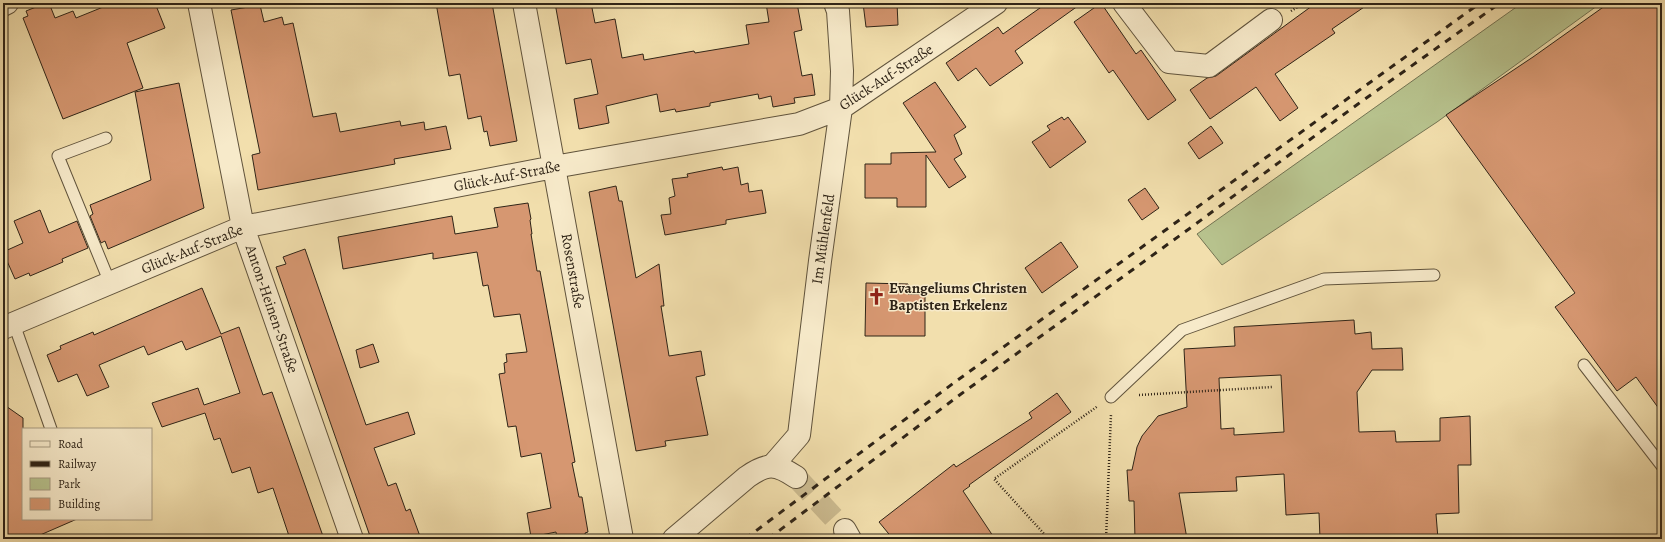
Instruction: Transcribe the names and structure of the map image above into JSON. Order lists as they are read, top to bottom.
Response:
{
  "streets": {
    "street": [
      "Glück-Auf-Straße",
      "Im Mühlenfeld",
      "Rosenstraße",
      "Anton-Heinen-Straße"
    ]
  },
  "crossings": [
    ["Glück-Auf-Straße", "Im Mühlenfeld"],
    ["Glück-Auf-Straße", "Rosenstraße"],
    ["Glück-Auf-Straße", "Anton-Heinen-Straße"]
  ],
  "places": {
    "church": ["Evangeliums Christen Baptisten Erkelenz"]
  },
  "legend": [
    "Road",
    "Railway",
    "Park",
    "Building"
  ]
}
